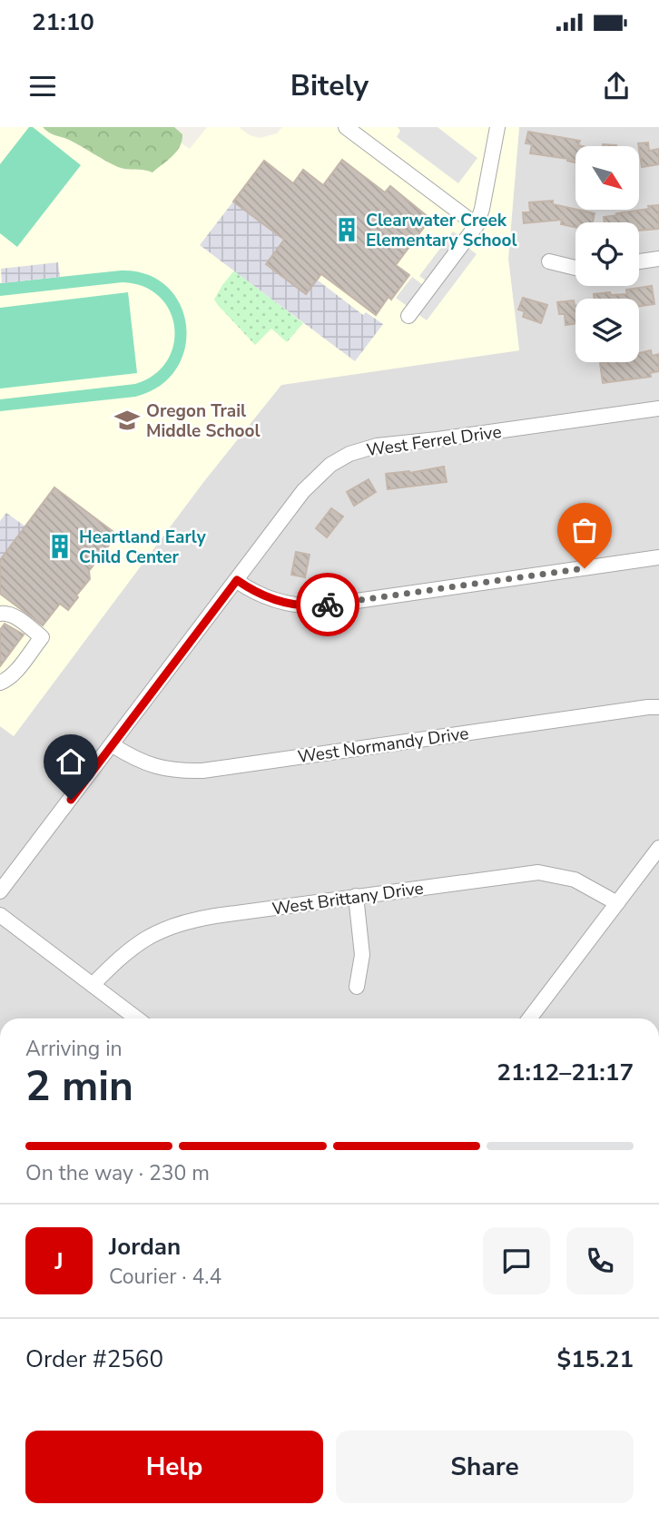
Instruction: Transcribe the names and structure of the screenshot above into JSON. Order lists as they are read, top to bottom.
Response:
{
  "streets": {
    "street": ["West Ferrel Drive", "West Normandy Drive", "West Brittany Drive"]
  },
  "crossings": [
    ["West Ferrel Drive", "West Normandy Drive"]
  ],
  "places": {
    "building": ["Clearwater Creek Elementary School", "Heartland Early Child Center"],
    "school or university": ["Oregon Trail Middle School"]
  },
  "north": "bottom right",
  "page": {
    "status": "21:10",
    "header": "Bitely",
    "heading": ["2 min", "Arriving in", "21:12–21:17"],
    "panel": [
      "Jordan",
      "Courier · 4.4",
      "Order #2560",
      "$15.21"
    ],
    "bar": "On the way · 230 m",
    "round": "J",
    "buttons": ["Help", "Share"]
  }
}
